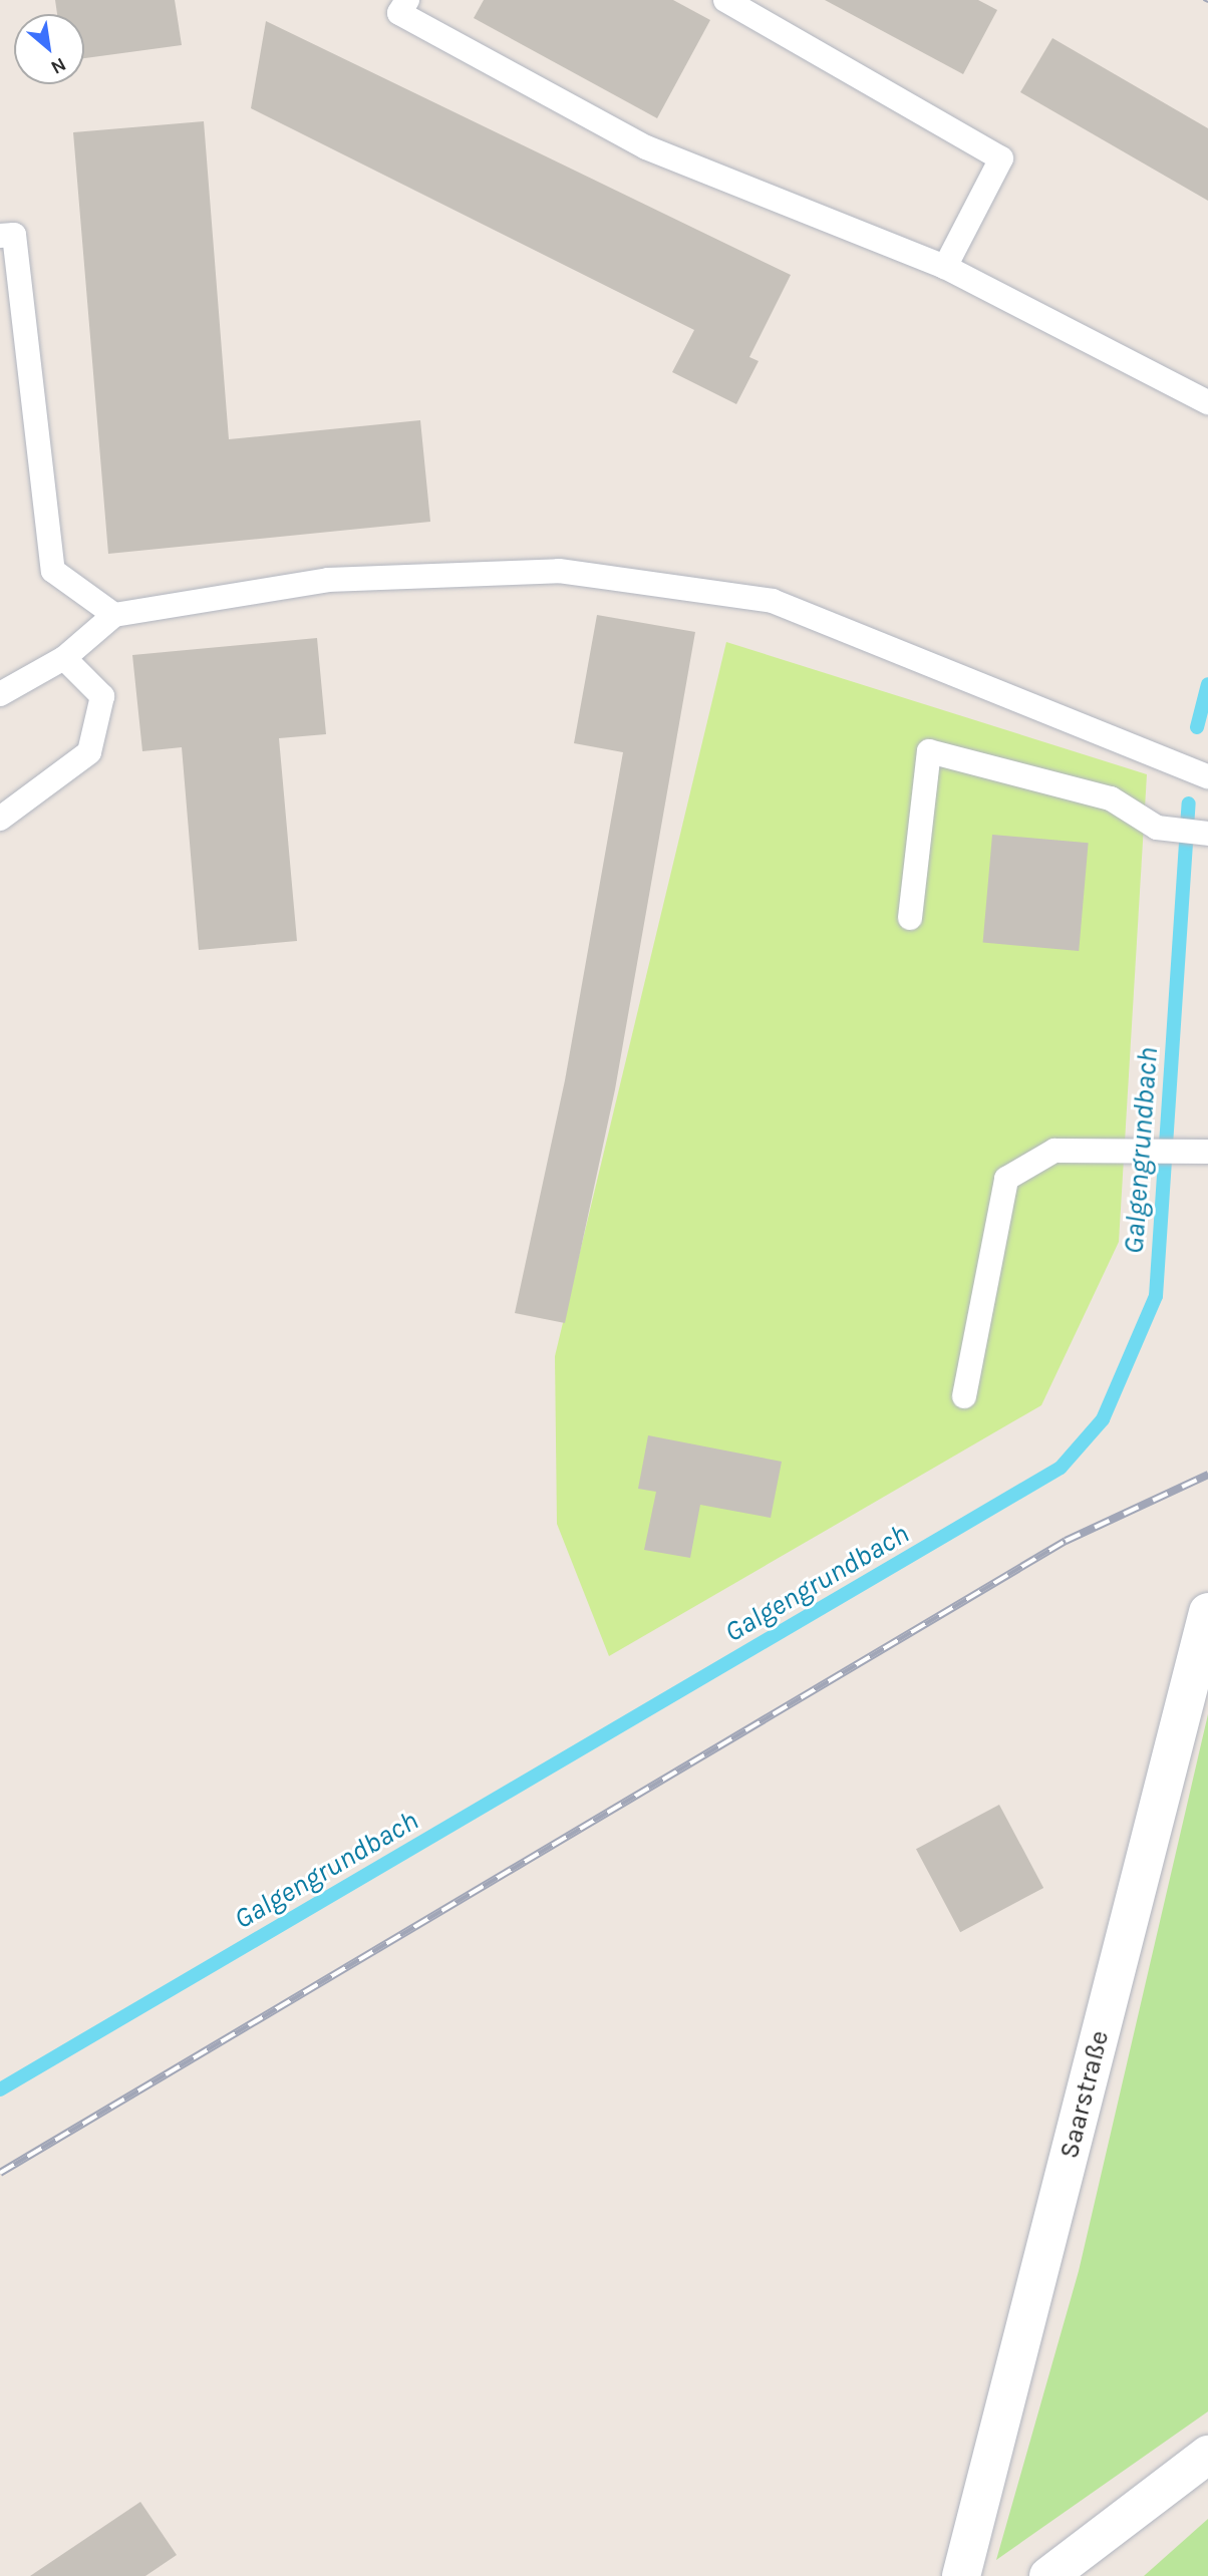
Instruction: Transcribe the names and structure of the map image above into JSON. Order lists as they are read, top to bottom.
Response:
{
  "streets": {
    "street": ["Saarstraße"]
  },
  "water": ["Galgengrundbach"],
  "north": "bottom right"
}
